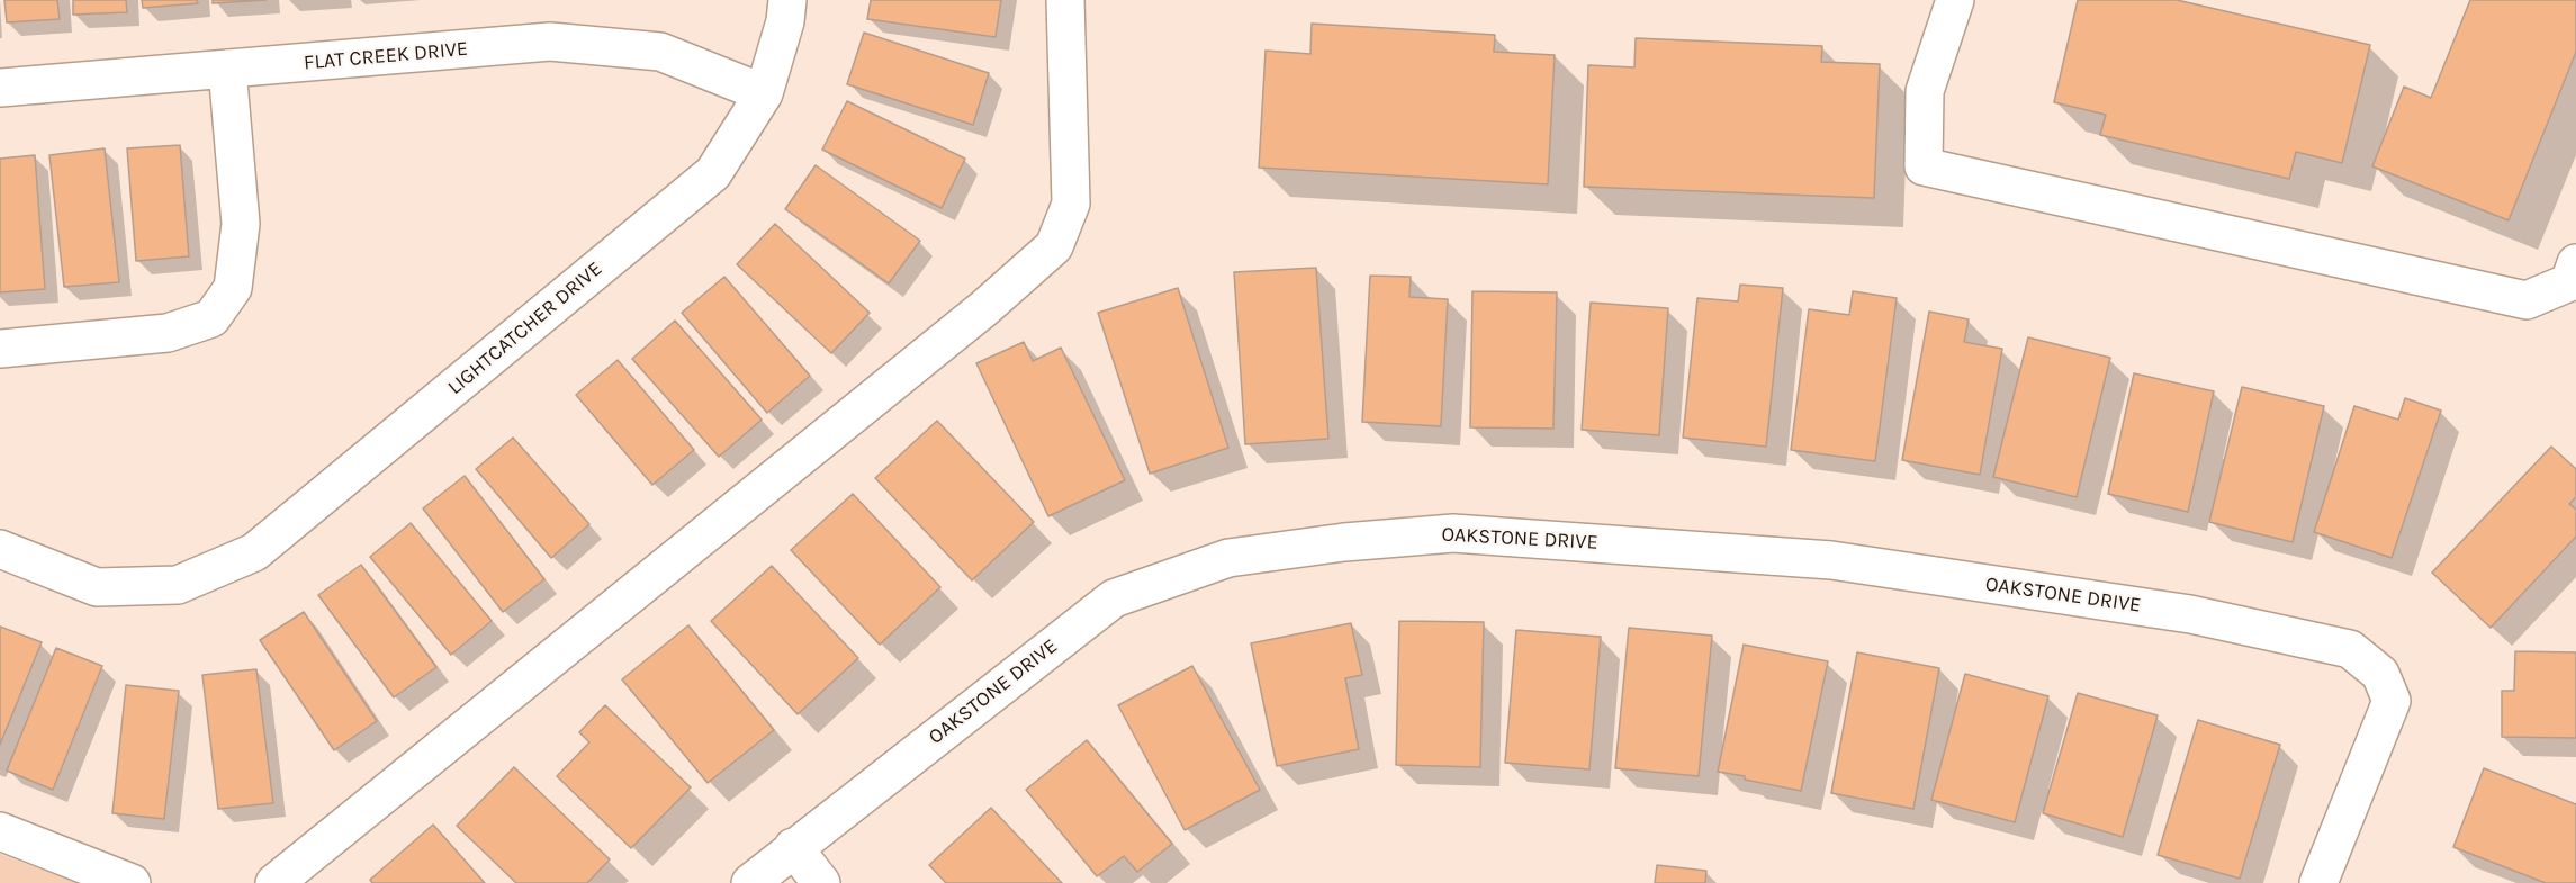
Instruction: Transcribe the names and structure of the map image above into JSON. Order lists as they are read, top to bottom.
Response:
{
  "streets": {
    "street": ["FLAT CREEK DRIVE", "LIGHTCATCHER DRIVE", "OAKSTONE DRIVE"]
  },
  "crossings": [
    ["FLAT CREEK DRIVE", "LIGHTCATCHER DRIVE"]
  ]
}
